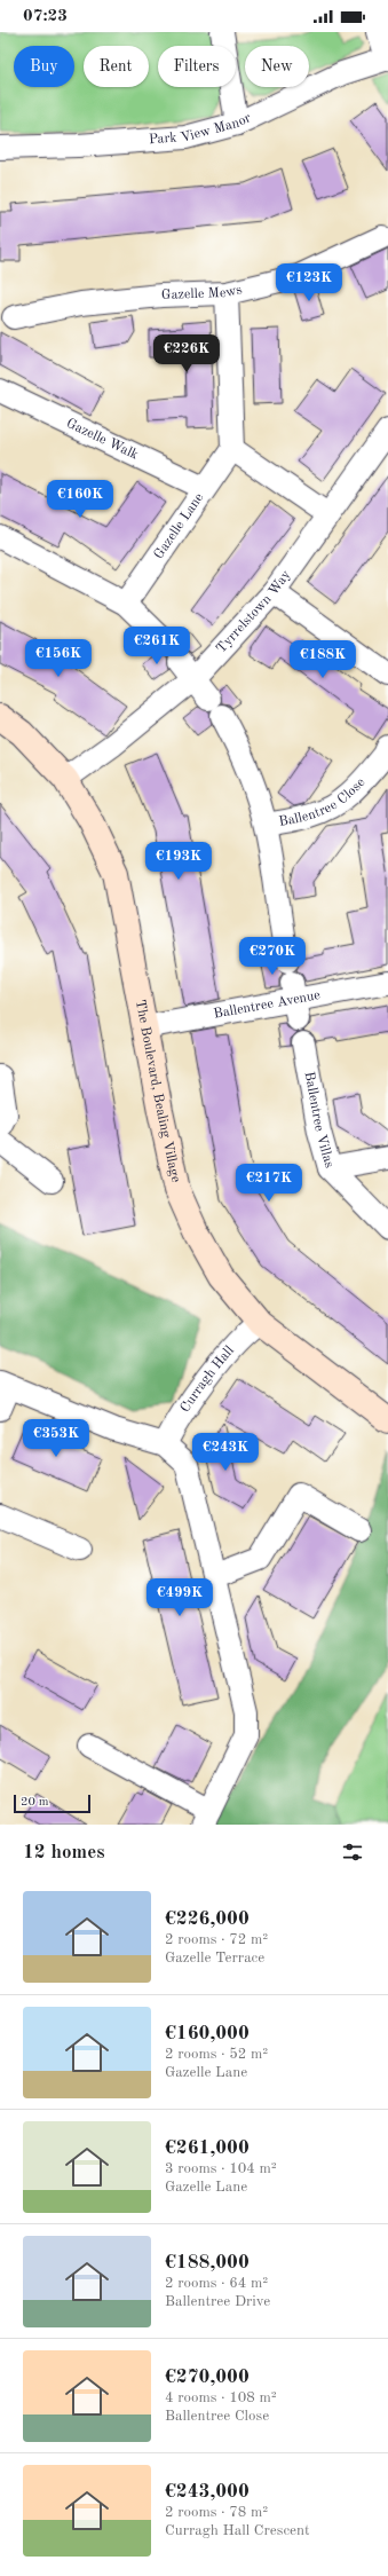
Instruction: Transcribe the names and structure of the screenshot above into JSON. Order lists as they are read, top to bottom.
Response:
{
  "streets": {
    "street": [
      "Park View Manor",
      "Gazelle Mews",
      "Gazelle Walk",
      "Gazelle Lane",
      "Tyrrelstown Way",
      "Ballentree Close",
      "Ballentree Avenue",
      "The Boulevard, Bealing Village",
      "Ballentree Villas",
      "Curragh Hall"
    ]
  },
  "crossings": [
    ["Gazelle Walk", "Gazelle Lane"],
    ["Tyrrelstown Way", "Ballentree Close"],
    ["Tyrrelstown Way", "The Boulevard, Bealing Village"],
    ["Ballentree Avenue", "The Boulevard, Bealing Village"],
    ["The Boulevard, Bealing Village", "Curragh Hall"]
  ],
  "scale_bar": "20 m",
  "page": {
    "status": "07:23",
    "chip": [
      "Buy",
      "Rent",
      "Filters",
      "New"
    ],
    "price": [
      "€123K",
      "€226K",
      "€160K",
      "€261K",
      "€156K",
      "€188K",
      "€193K",
      "€270K",
      "€217K",
      "€353K",
      "€243K",
      "€499K"
    ],
    "scale": "20 m",
    "heading": "12 homes",
    "list": [
      {
        "name": "€226,000",
        "note": "2 rooms · 72 m² · Gazelle Terrace"
      },
      {
        "name": "€160,000",
        "note": "2 rooms · 52 m² · Gazelle Lane"
      },
      {
        "name": "€261,000",
        "note": "3 rooms · 104 m² · Gazelle Lane"
      },
      {
        "name": "€188,000",
        "note": "2 rooms · 64 m² · Ballentree Drive"
      },
      {
        "name": "€270,000",
        "note": "4 rooms · 108 m² · Ballentree Close"
      },
      {
        "name": "€243,000",
        "note": "2 rooms · 78 m² · Curragh Hall Crescent"
      }
    ]
  }
}
